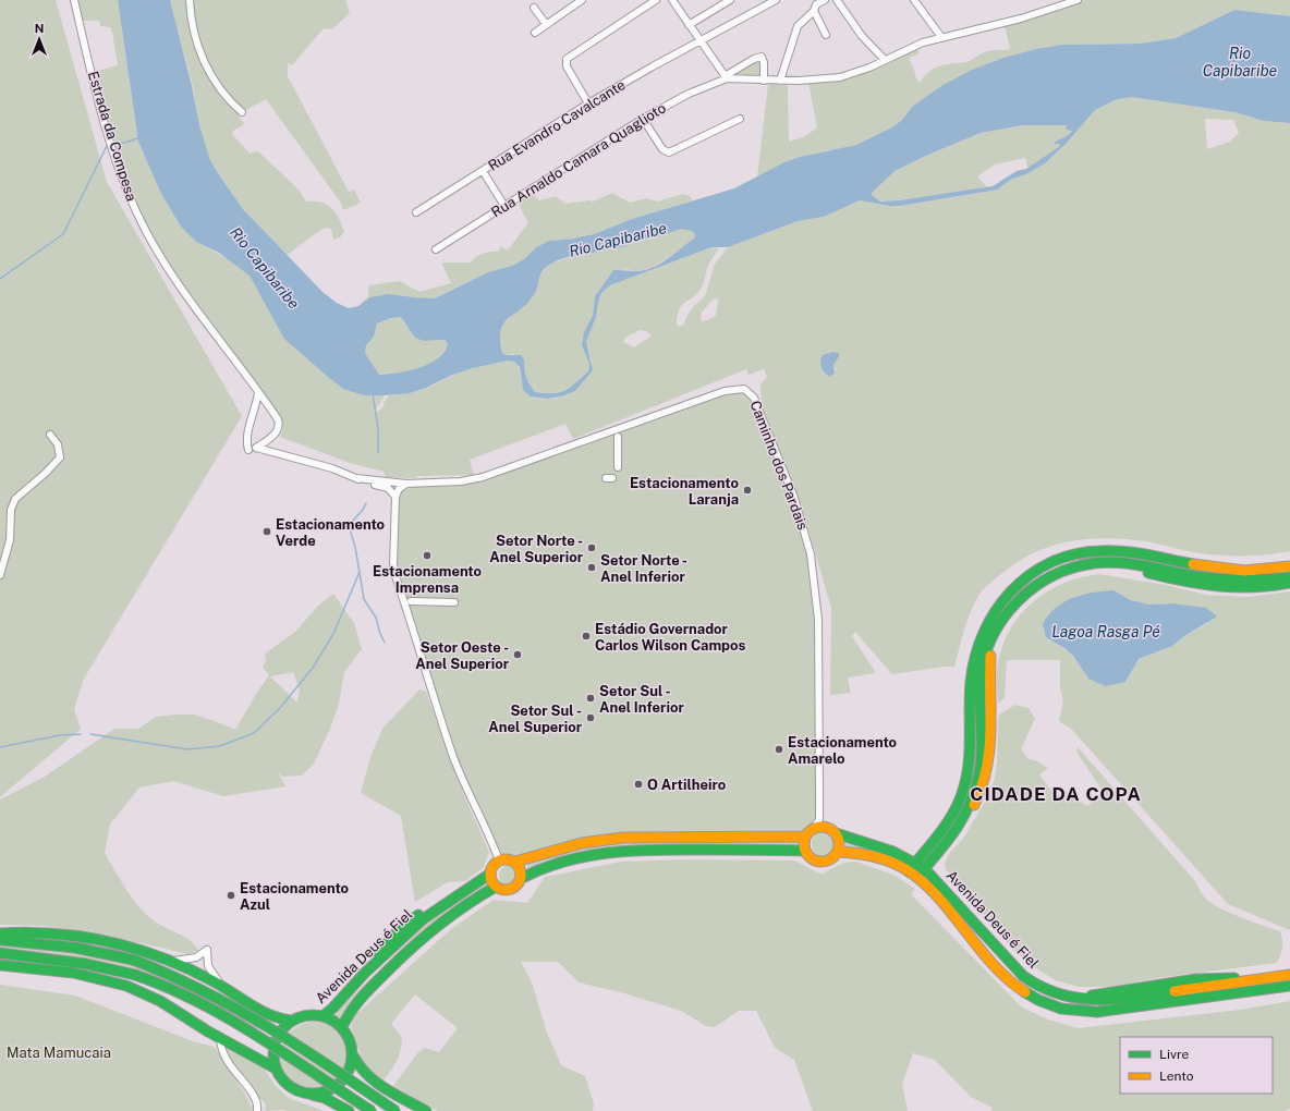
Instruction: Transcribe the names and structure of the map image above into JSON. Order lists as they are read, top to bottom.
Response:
{
  "streets": {
    "main road": ["Avenida Deus é Fiel"],
    "street": [
      "Rua Evandro Cavalcante",
      "Estrada da Compesa",
      "Rua Arnaldo Camara Quaglioto",
      "Caminho dos Pardais"
    ]
  },
  "crossings": [
    ["Estrada da Compesa", "Caminho dos Pardais"],
    ["Caminho dos Pardais", "Avenida Deus é Fiel"]
  ],
  "districts": ["CIDADE DA COPA"],
  "water": ["Rio Capibaribe", "Lagoa Rasga Pé"],
  "parks": ["Mata Mamucaia"],
  "places": [
    "Estacionamento Laranja",
    "Estacionamento Verde",
    "Setor Norte - Anel Superior",
    "Estacionamento Imprensa",
    "Setor Norte - Anel Inferior",
    "Estádio Governador Carlos Wilson Campos",
    "Setor Oeste - Anel Superior",
    "Setor Sul - Anel Inferior",
    "Setor Sul - Anel Superior",
    "Estacionamento Amarelo",
    "O Artilheiro",
    "Estacionamento Azul"
  ],
  "legend": ["Livre", "Lento"],
  "north": "top"
}
